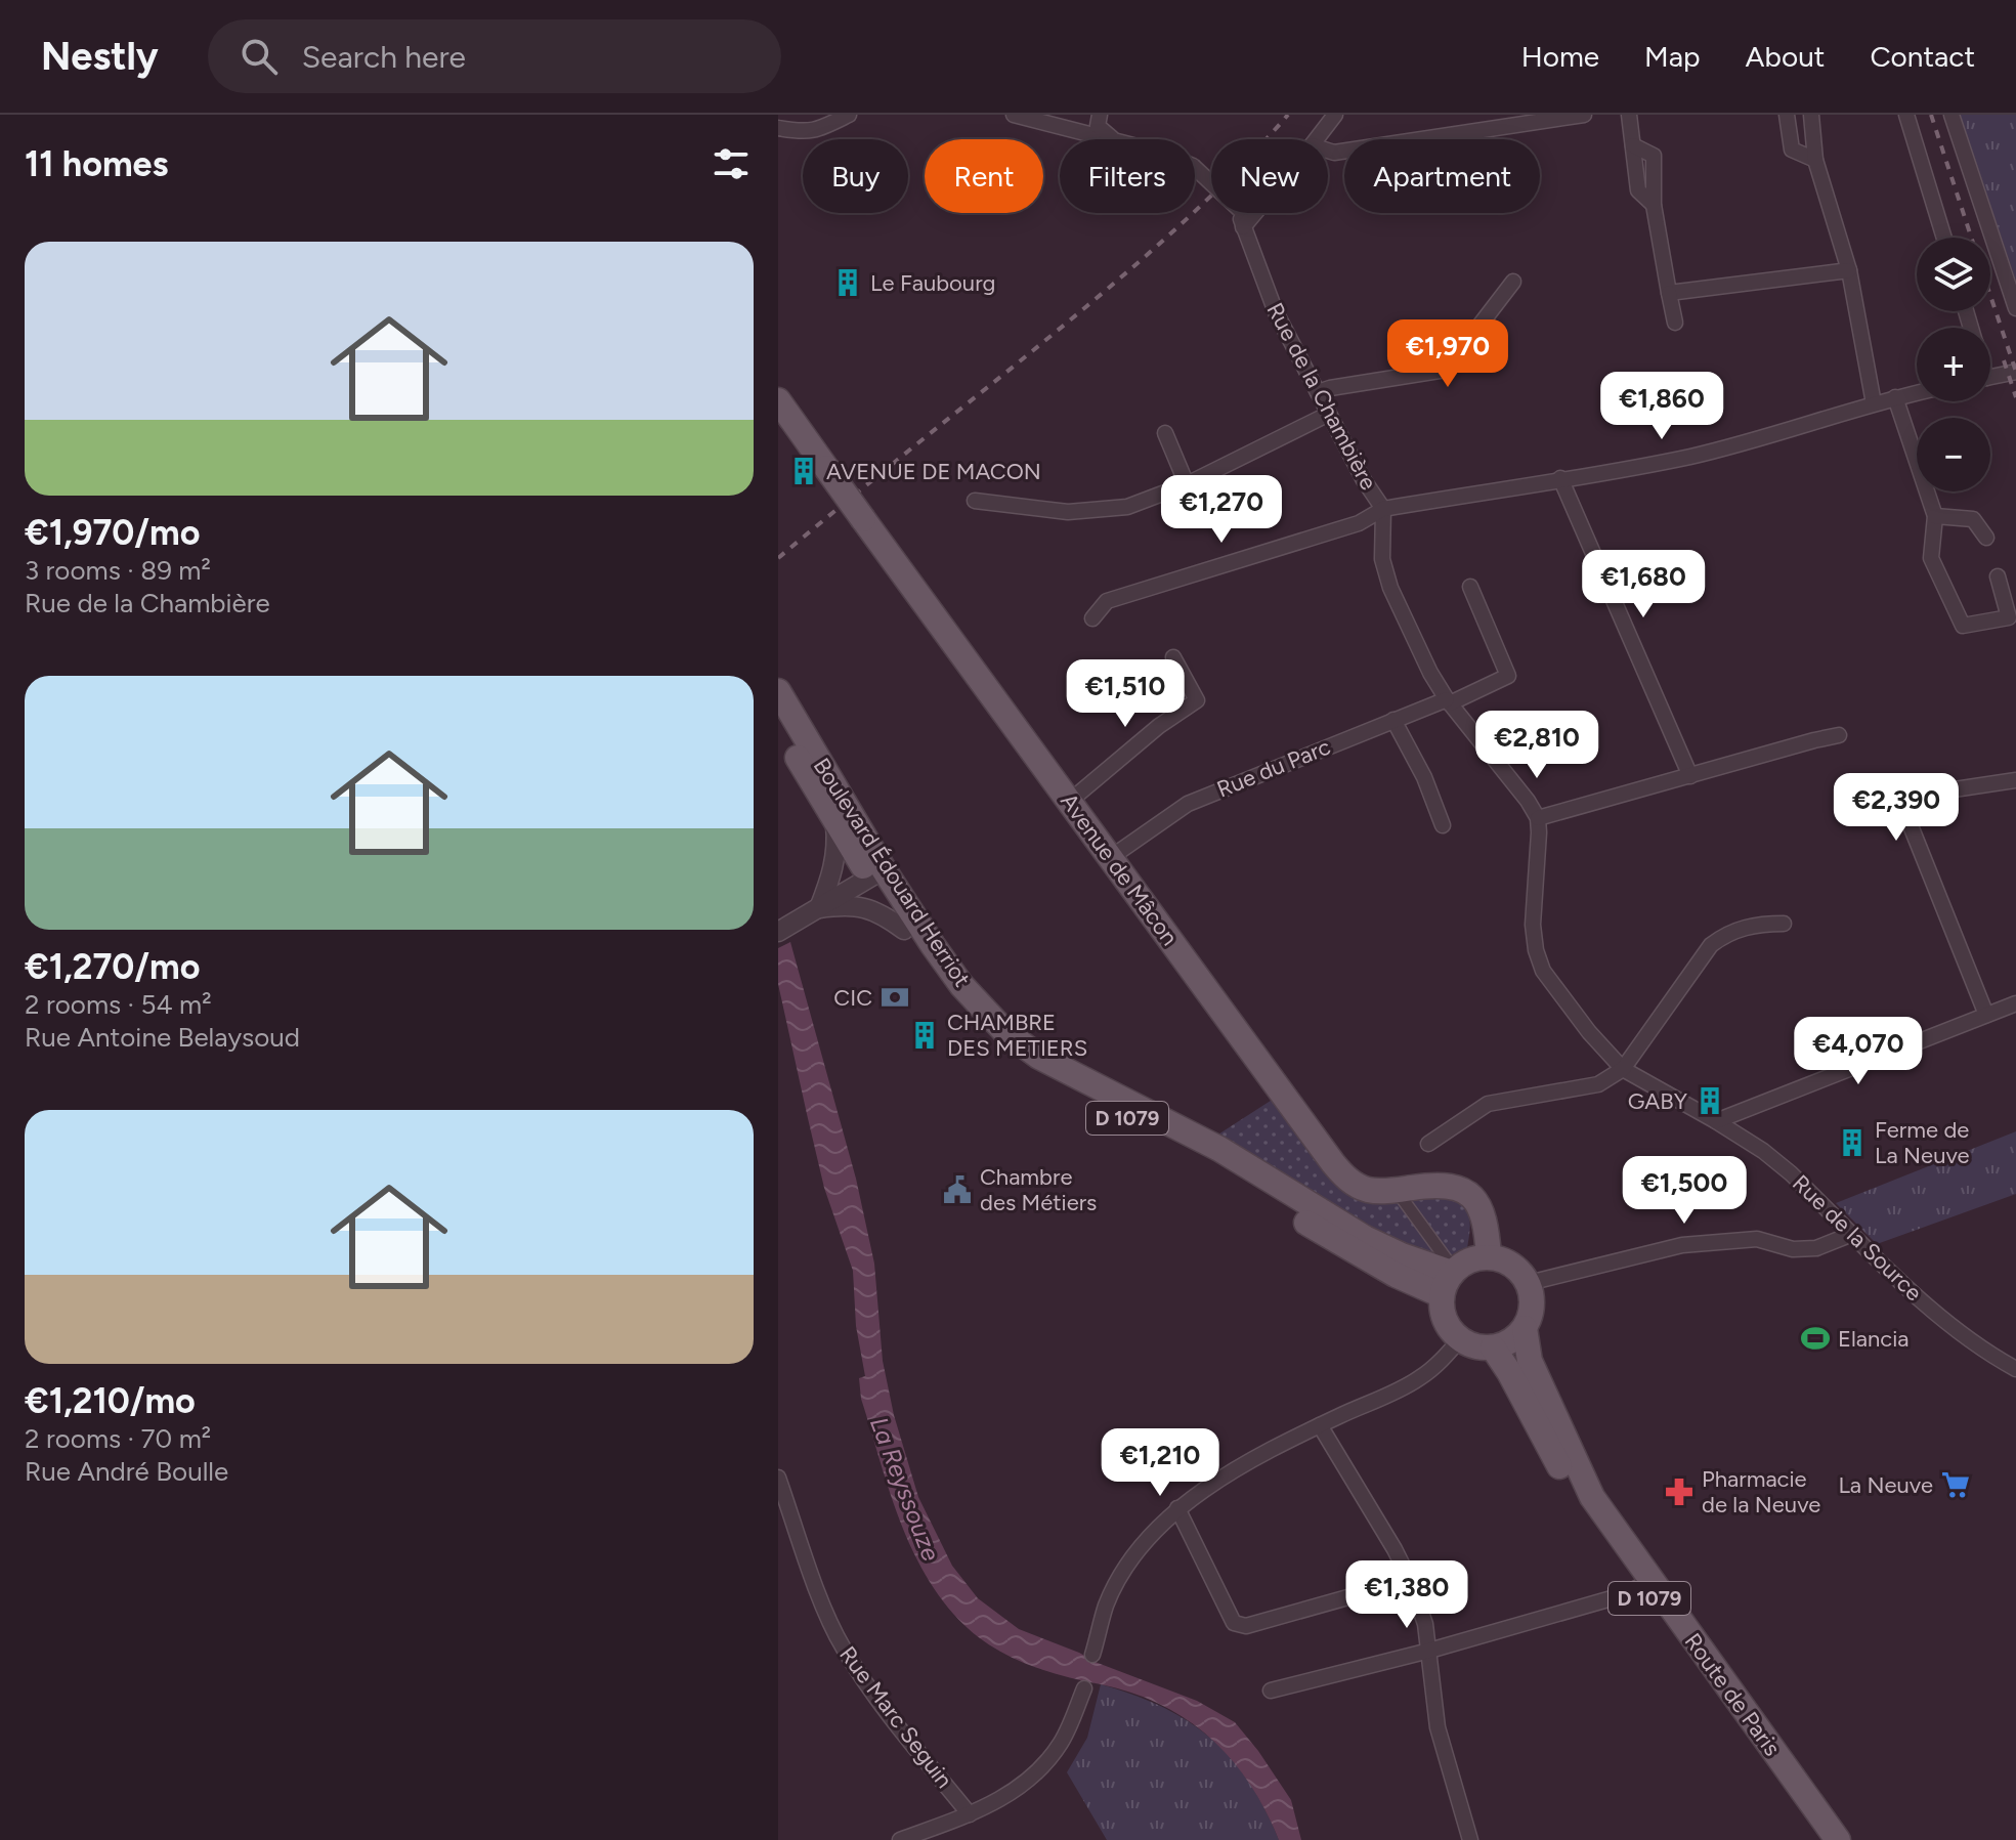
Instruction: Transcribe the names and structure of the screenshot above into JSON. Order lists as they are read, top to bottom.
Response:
{
  "streets": {
    "main road": [
      "Avenue de Mâcon",
      "Boulevard Édouard Herriot",
      "D 1079",
      "Route de Paris"
    ],
    "street": [
      "Rue de la Chambière",
      "Rue du Parc",
      "Rue de la Source",
      "Rue Marc Seguin"
    ]
  },
  "crossings": [
    ["Rue du Parc", "Avenue de Mâcon"],
    ["Avenue de Mâcon", "Boulevard Édouard Herriot"],
    ["Avenue de Mâcon", "Route de Paris"],
    ["Boulevard Édouard Herriot", "Route de Paris"]
  ],
  "water": ["La Reyssouze"],
  "places": {
    "building": [
      "Le Faubourg",
      "AVENUE DE MACON",
      "CHAMBRE DES METIERS",
      "GABY",
      "Ferme de La Neuve"
    ],
    "bank": ["CIC"],
    "public building": ["Chambre des Métiers"],
    "sports": ["Elancia"],
    "supermarket": ["La Neuve"],
    "pharmacy": ["Pharmacie de la Neuve"]
  },
  "page": {
    "header": "Nestly",
    "search": "Search here",
    "nav": [
      "Home",
      "Map",
      "About",
      "Contact"
    ],
    "heading": "11 homes",
    "chip": [
      "Buy",
      "Rent",
      "Filters",
      "New",
      "Apartment"
    ],
    "list": [
      {
        "name": "€1,970/mo",
        "note": "3 rooms · 89 m² · Rue de la Chambière"
      },
      {
        "name": "€1,270/mo",
        "note": "2 rooms · 54 m² · Rue Antoine Belaysoud"
      },
      {
        "name": "€1,210/mo",
        "note": "2 rooms · 70 m² · Rue André Boulle"
      }
    ],
    "map_buttons": ["+", "−"],
    "price": [
      "€1,970",
      "€1,860",
      "€1,270",
      "€1,680",
      "€1,510",
      "€2,810",
      "€2,390",
      "€4,070",
      "€1,500",
      "€1,210",
      "€1,380"
    ]
  }
}
